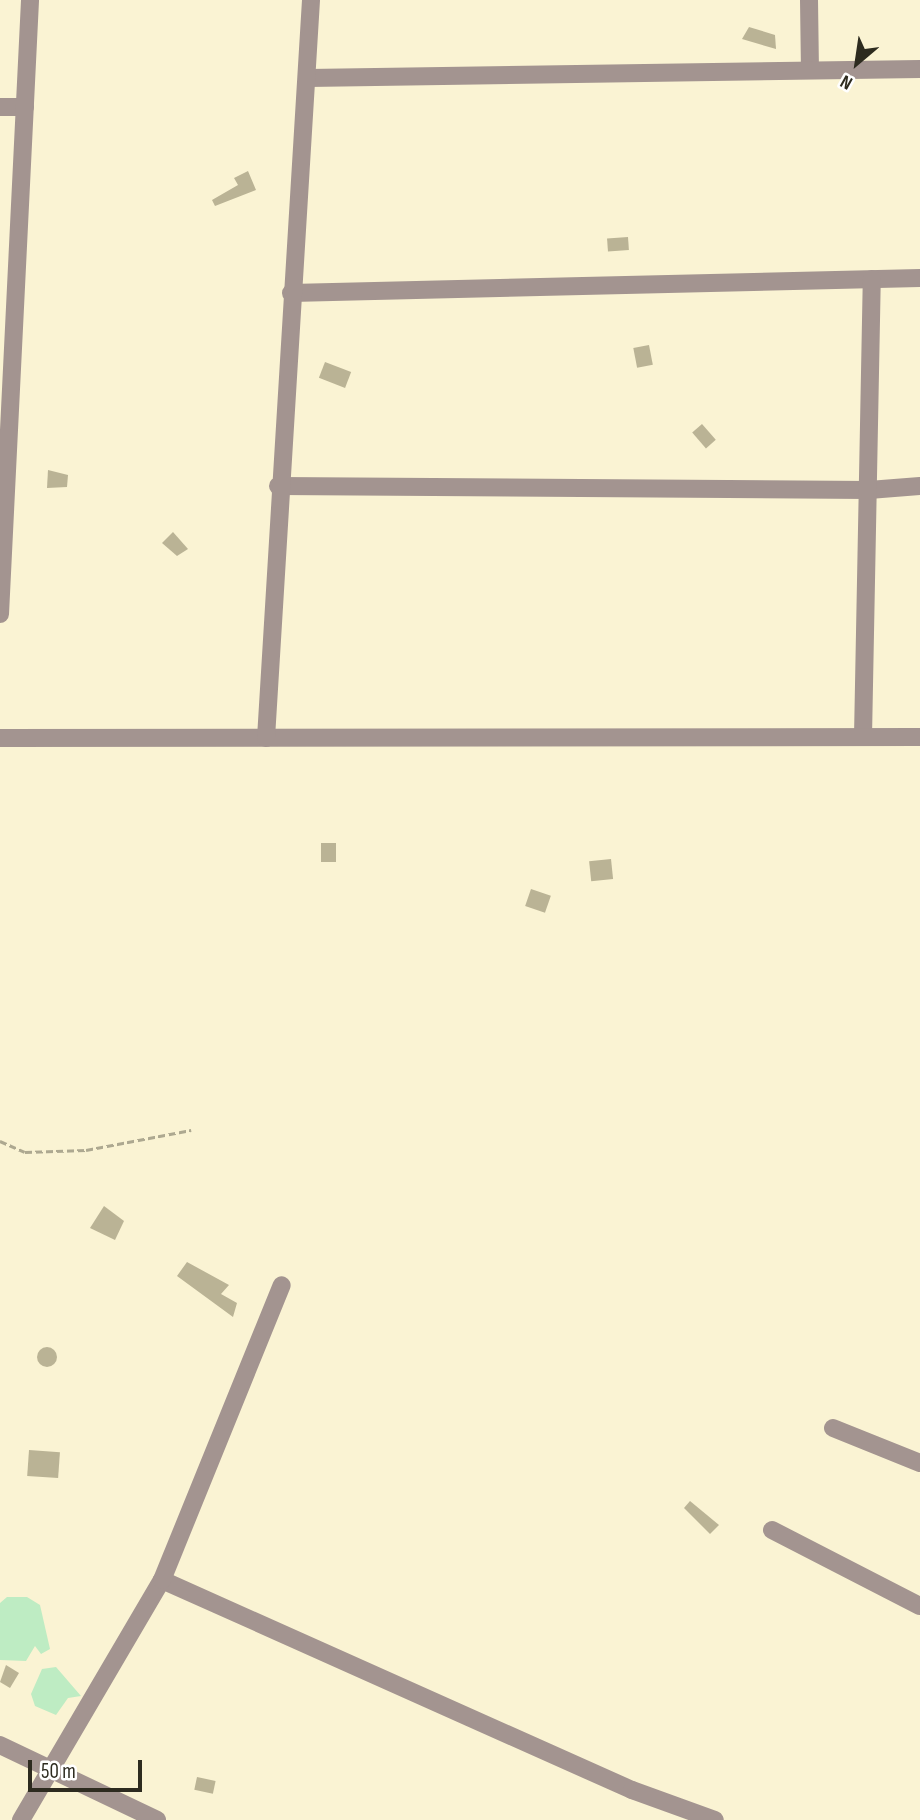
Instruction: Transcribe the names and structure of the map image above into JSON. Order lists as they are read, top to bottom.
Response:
{
  "scale_bar": "50 m",
  "north": "bottom left"
}
